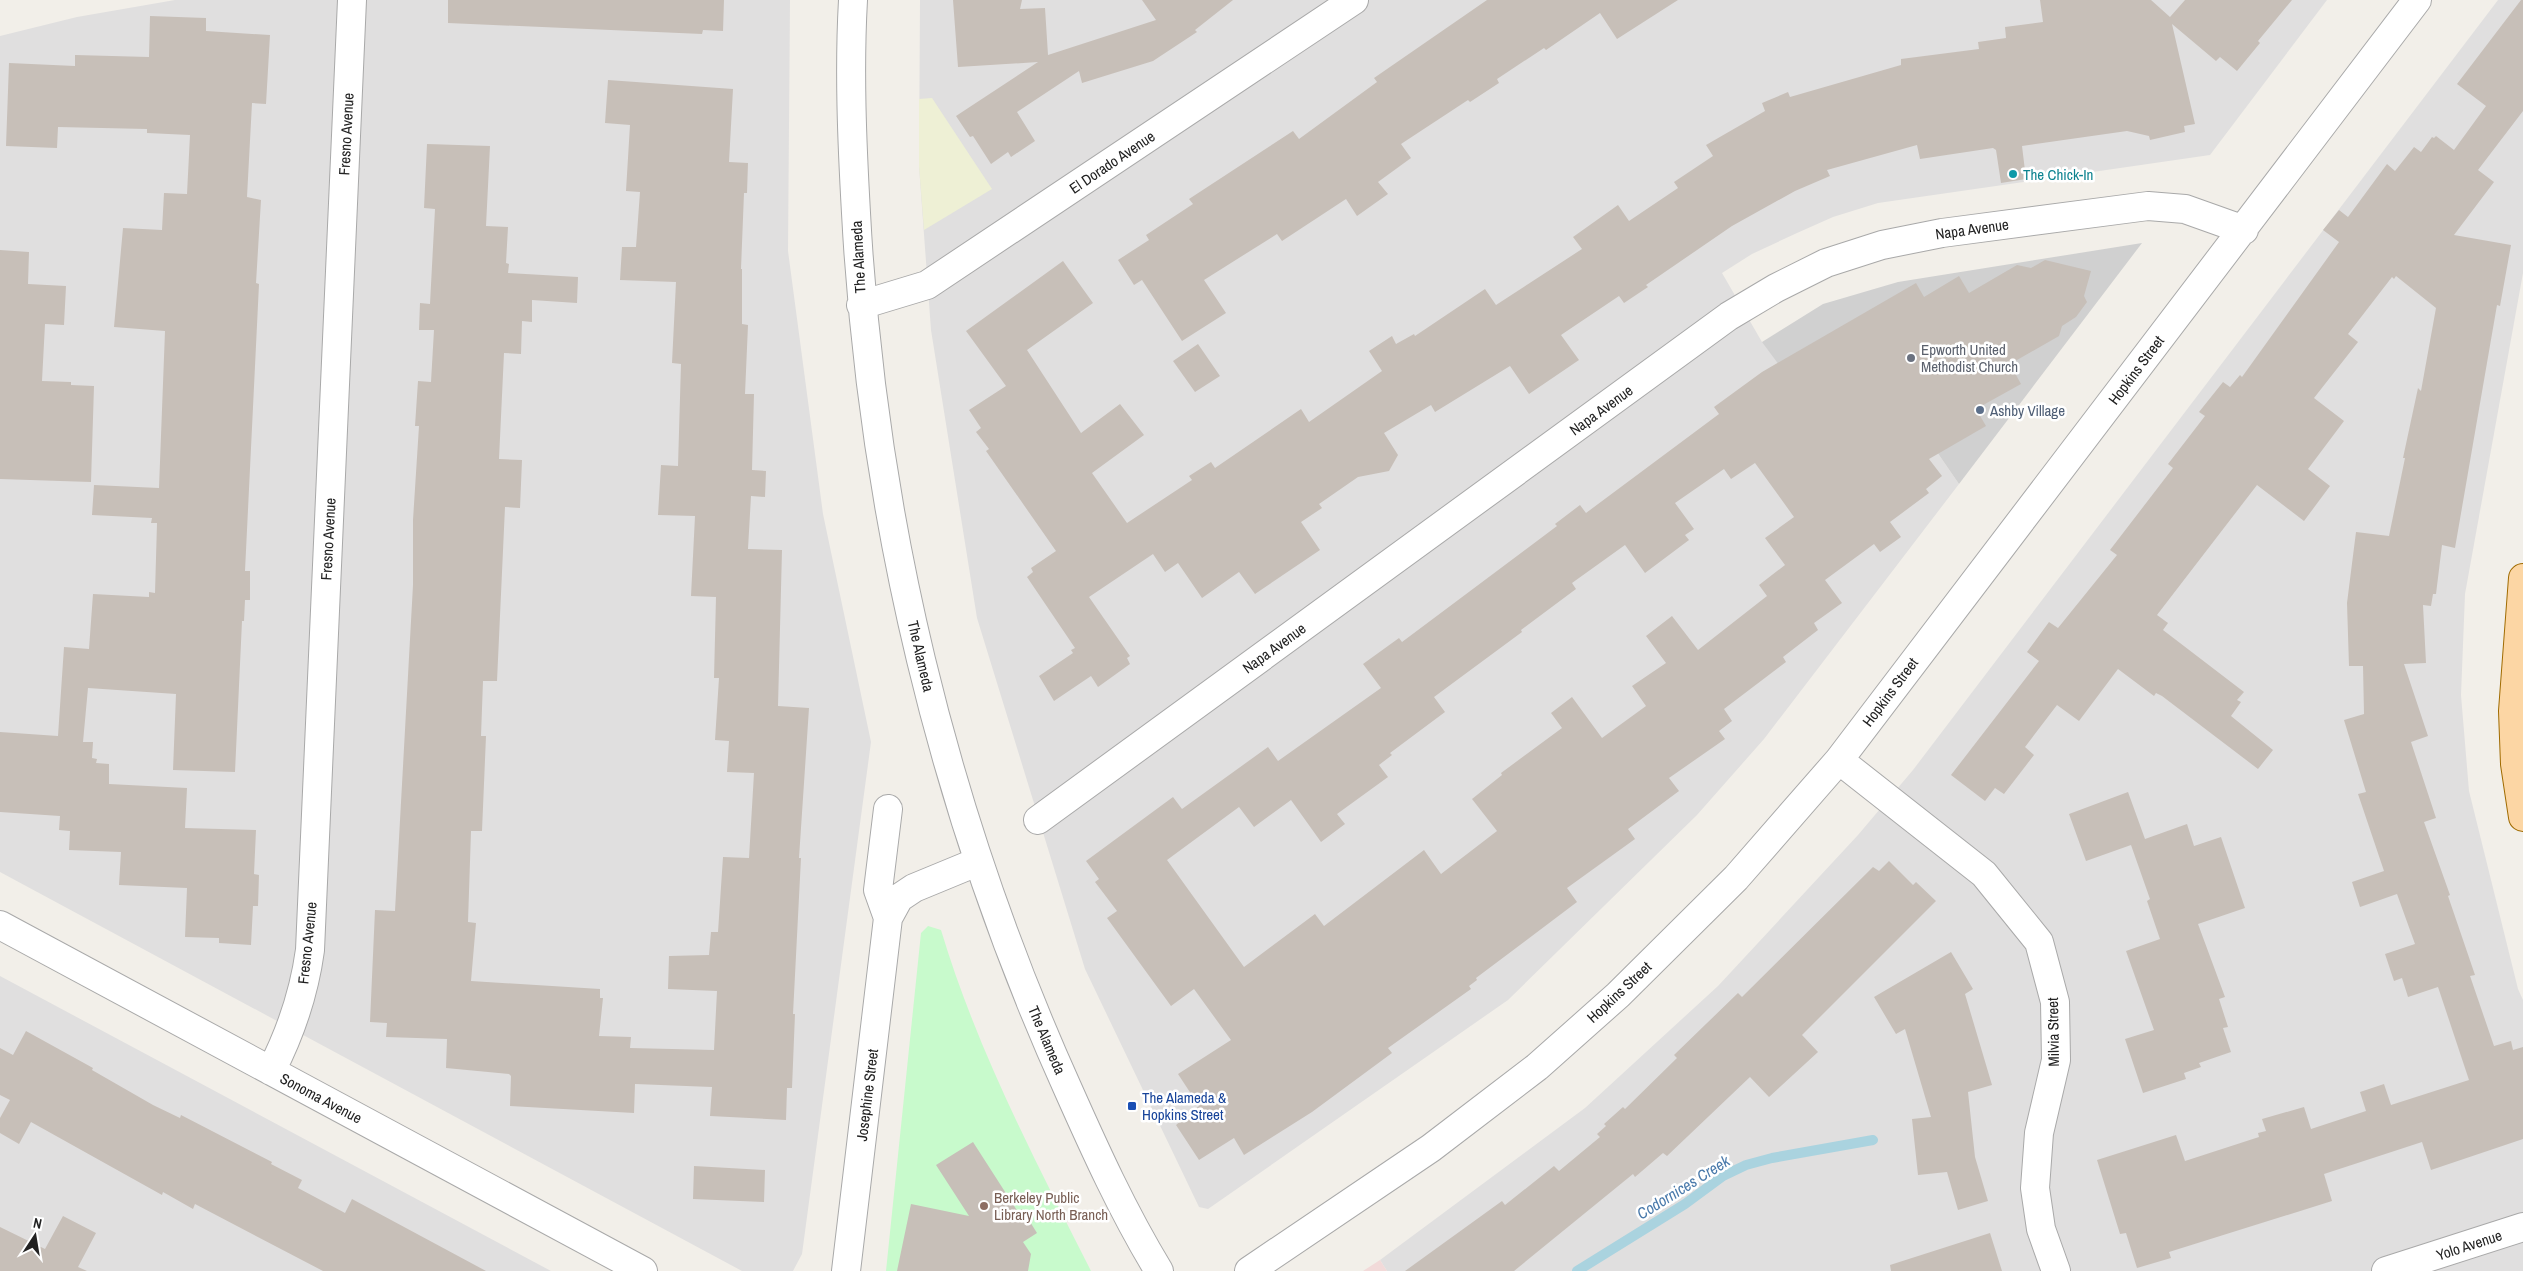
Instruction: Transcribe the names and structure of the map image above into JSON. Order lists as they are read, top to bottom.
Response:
{
  "streets": {
    "street": [
      "Fresno Avenue",
      "El Dorado Avenue",
      "Napa Avenue",
      "The Alameda",
      "Hopkins Street",
      "Milvia Street",
      "Josephine Street",
      "Sonoma Avenue",
      "Yolo Avenue"
    ]
  },
  "crossings": [
    ["Fresno Avenue", "Sonoma Avenue"],
    ["El Dorado Avenue", "The Alameda"],
    ["Napa Avenue", "Hopkins Street"],
    ["The Alameda", "Josephine Street"],
    ["Hopkins Street", "Milvia Street"]
  ],
  "water": ["Codornices Creek"],
  "places": {
    "other": [
      "The Chick-In",
      "Epworth United Methodist Church",
      "Ashby Village",
      "Berkeley Public Library North Branch"
    ],
    "transit": ["The Alameda & Hopkins Street"]
  },
  "north": "top"
}
